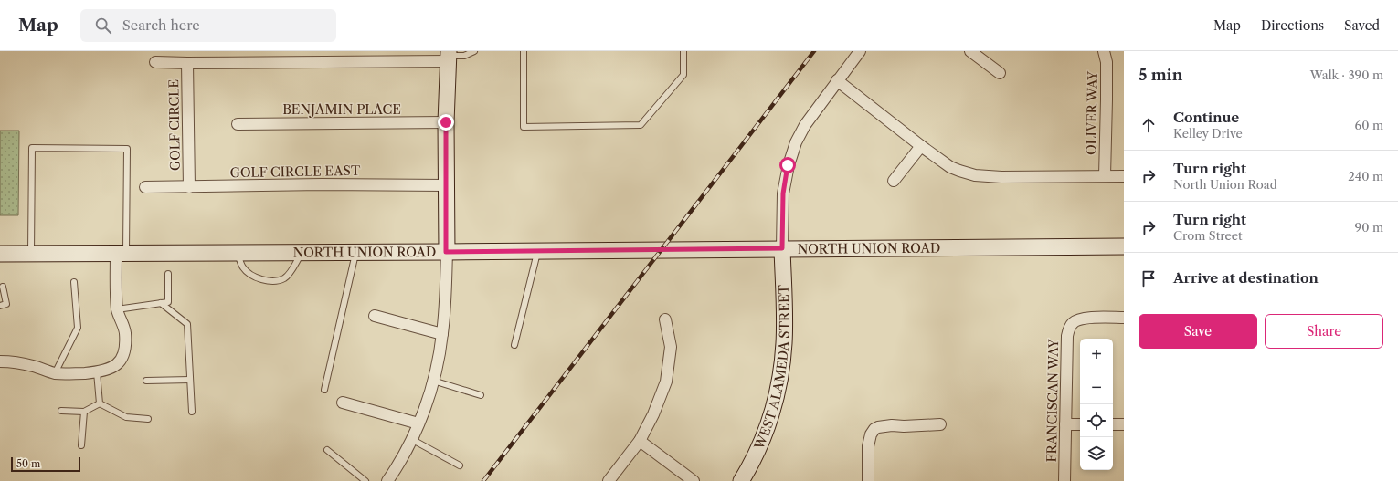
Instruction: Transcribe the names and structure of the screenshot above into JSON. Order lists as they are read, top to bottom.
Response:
{
  "streets": {
    "street": [
      "BENJAMIN PLACE",
      "OLIVER WAY",
      "GOLF CIRCLE",
      "GOLF CIRCLE EAST",
      "NORTH UNION ROAD",
      "WEST ALAMEDA STREET",
      "FRANCISCAN WAY"
    ]
  },
  "crossings": [
    ["GOLF CIRCLE", "GOLF CIRCLE EAST"],
    ["NORTH UNION ROAD", "WEST ALAMEDA STREET"]
  ],
  "scale_bar": "50 m",
  "page": {
    "header": "Map",
    "search": "Search here",
    "nav": ["Map", "Directions", "Saved"],
    "heading": ["5 min", "Walk · 390 m"],
    "list": [
      ["Continue", "Kelley Drive", "60 m"],
      ["Turn right", "North Union Road", "240 m"],
      ["Turn right", "Crom Street", "90 m"],
      "Arrive at destination"
    ],
    "buttons": ["Save", "Share"],
    "map_buttons": ["+", "−"],
    "scale": "50 m"
  }
}
